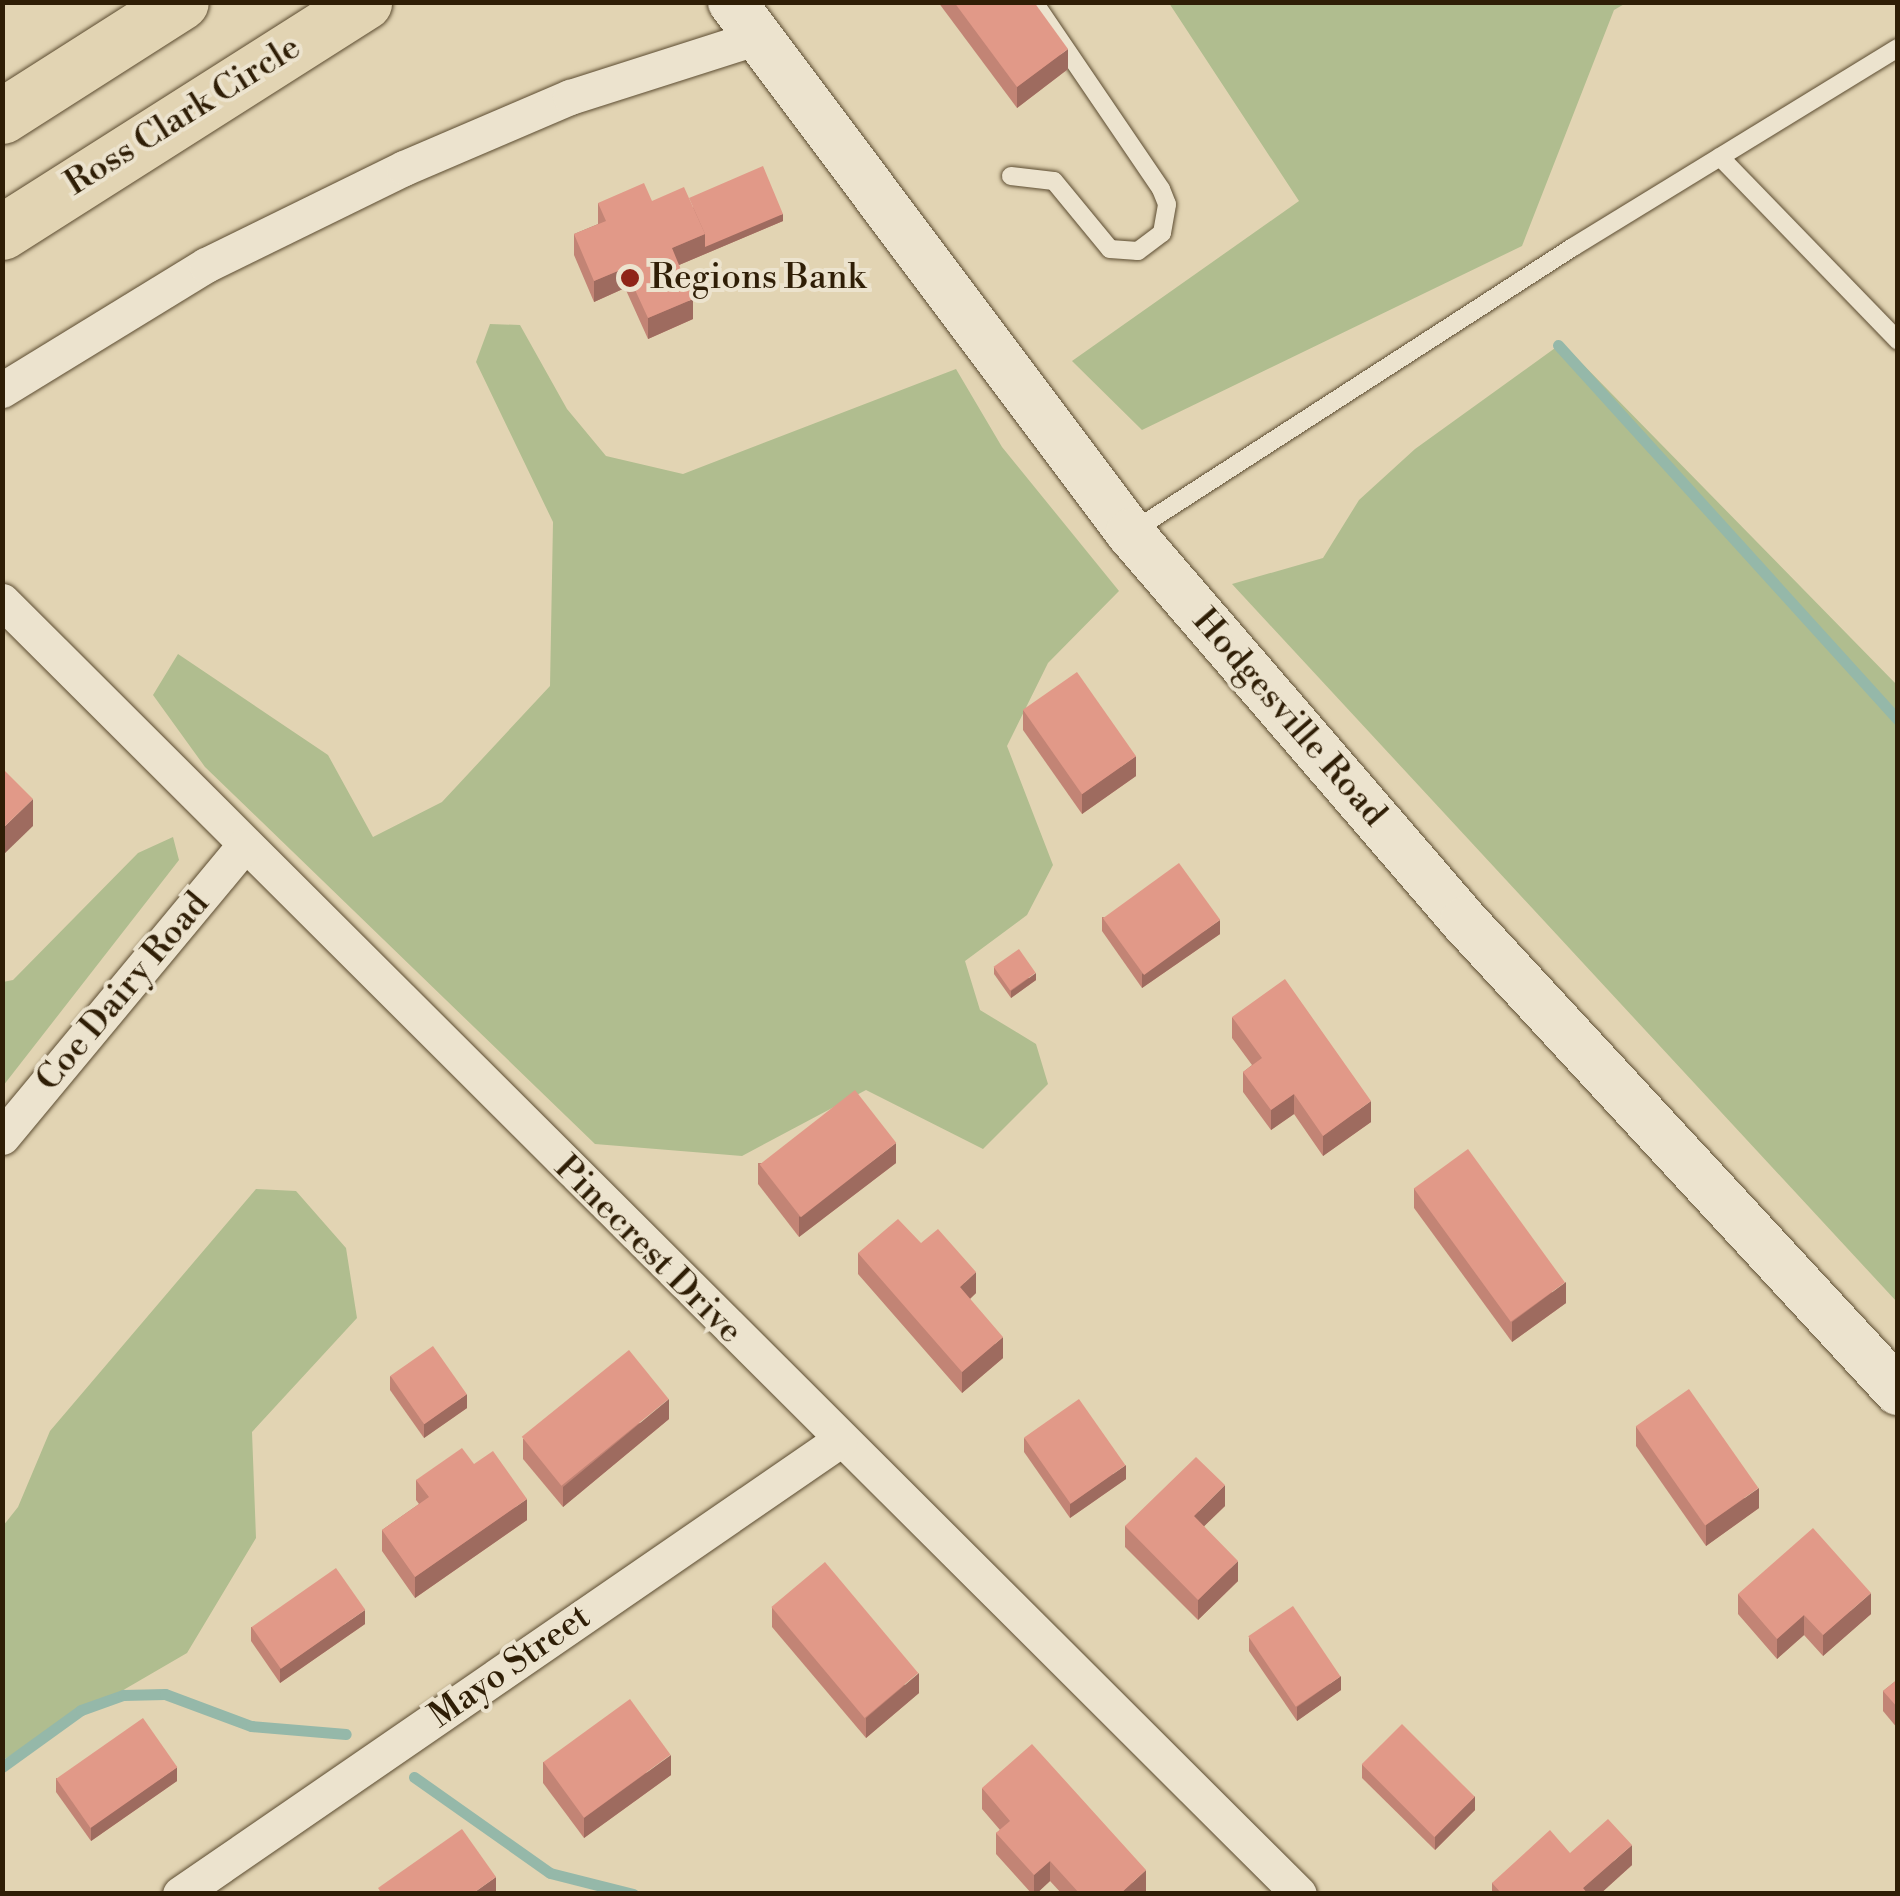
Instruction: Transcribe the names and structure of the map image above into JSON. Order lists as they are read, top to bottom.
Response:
{
  "streets": {
    "highway": ["Ross Clark Circle"],
    "street": [
      "Hodgesville Road",
      "Coe Dairy Road",
      "Pinecrest Drive",
      "Mayo Street"
    ]
  },
  "crossings": [
    ["Coe Dairy Road", "Pinecrest Drive"],
    ["Pinecrest Drive", "Mayo Street"]
  ],
  "places": ["Regions Bank"]
}
